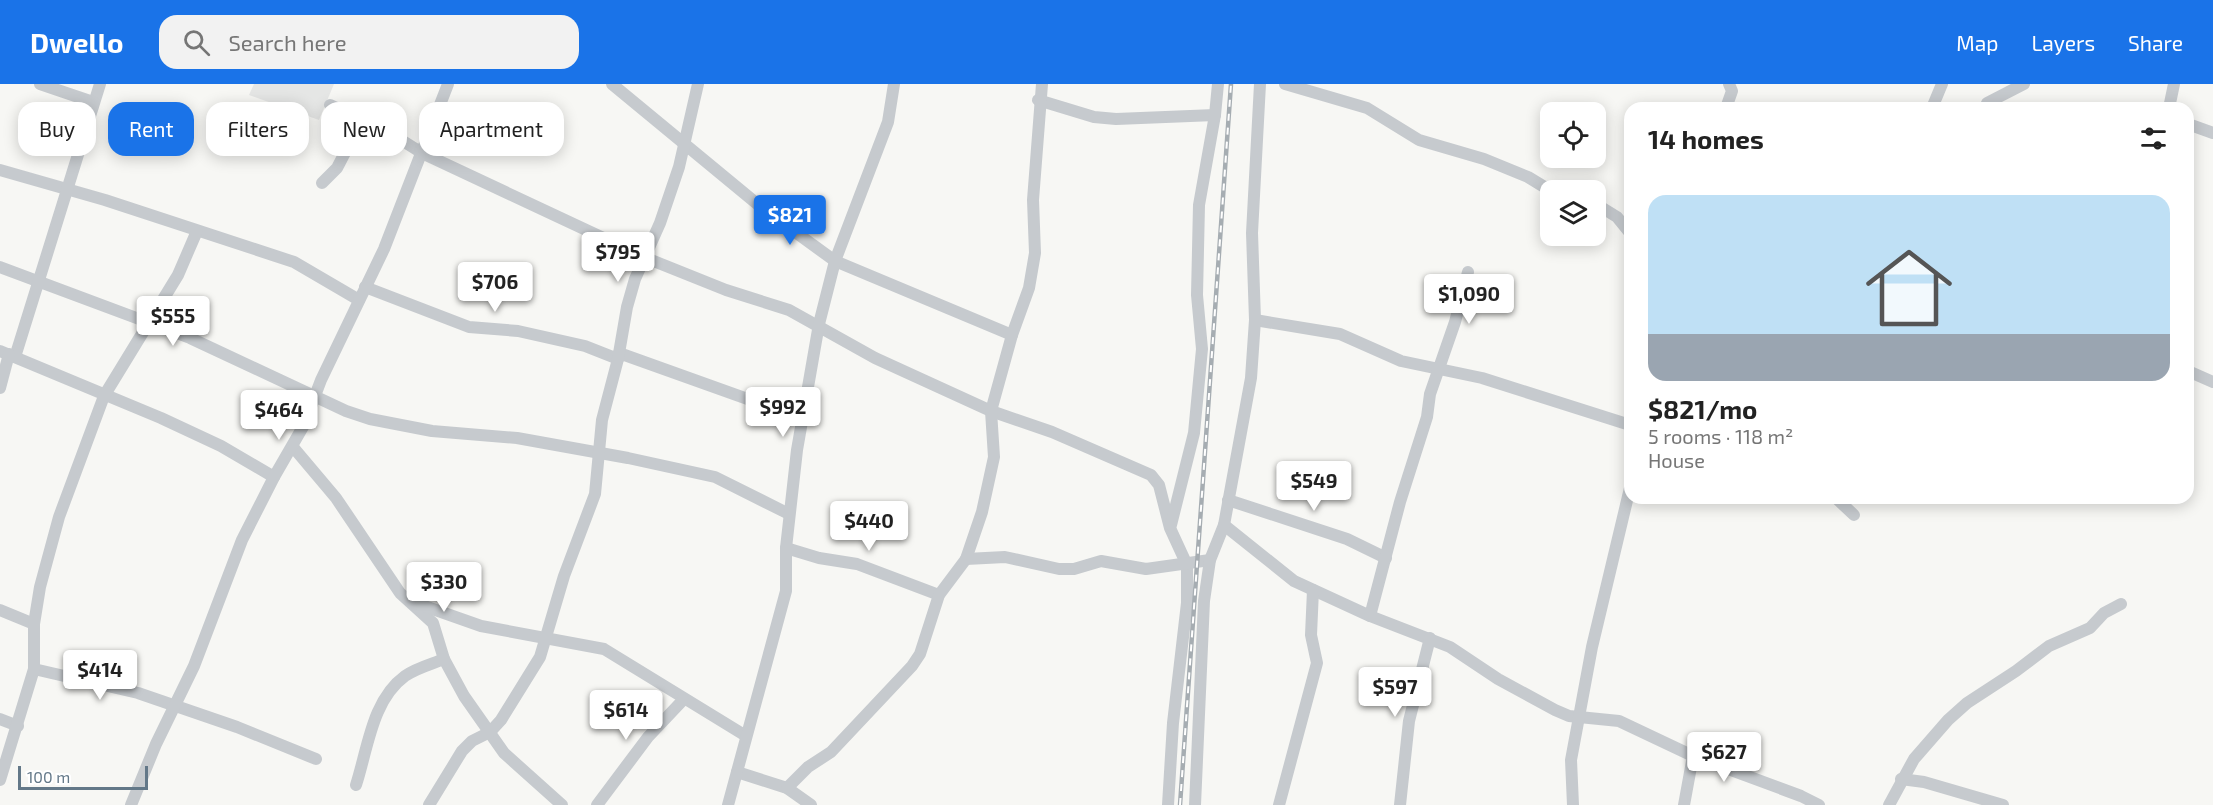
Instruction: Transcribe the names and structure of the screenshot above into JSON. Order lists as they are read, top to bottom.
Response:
{
  "scale_bar": "100 m",
  "page": {
    "header": "Dwello",
    "search": "Search here",
    "nav": ["Map", "Layers", "Share"],
    "chip": [
      "Buy",
      "Rent",
      "Filters",
      "New",
      "Apartment"
    ],
    "heading": "14 homes",
    "list": [
      {
        "name": "$821/mo",
        "note": "5 rooms · 118 m² · House"
      }
    ],
    "price": [
      "$821",
      "$795",
      "$706",
      "$1,090",
      "$555",
      "$992",
      "$464",
      "$549",
      "$440",
      "$330",
      "$414",
      "$597",
      "$614",
      "$627"
    ],
    "scale": "100 m"
  }
}
